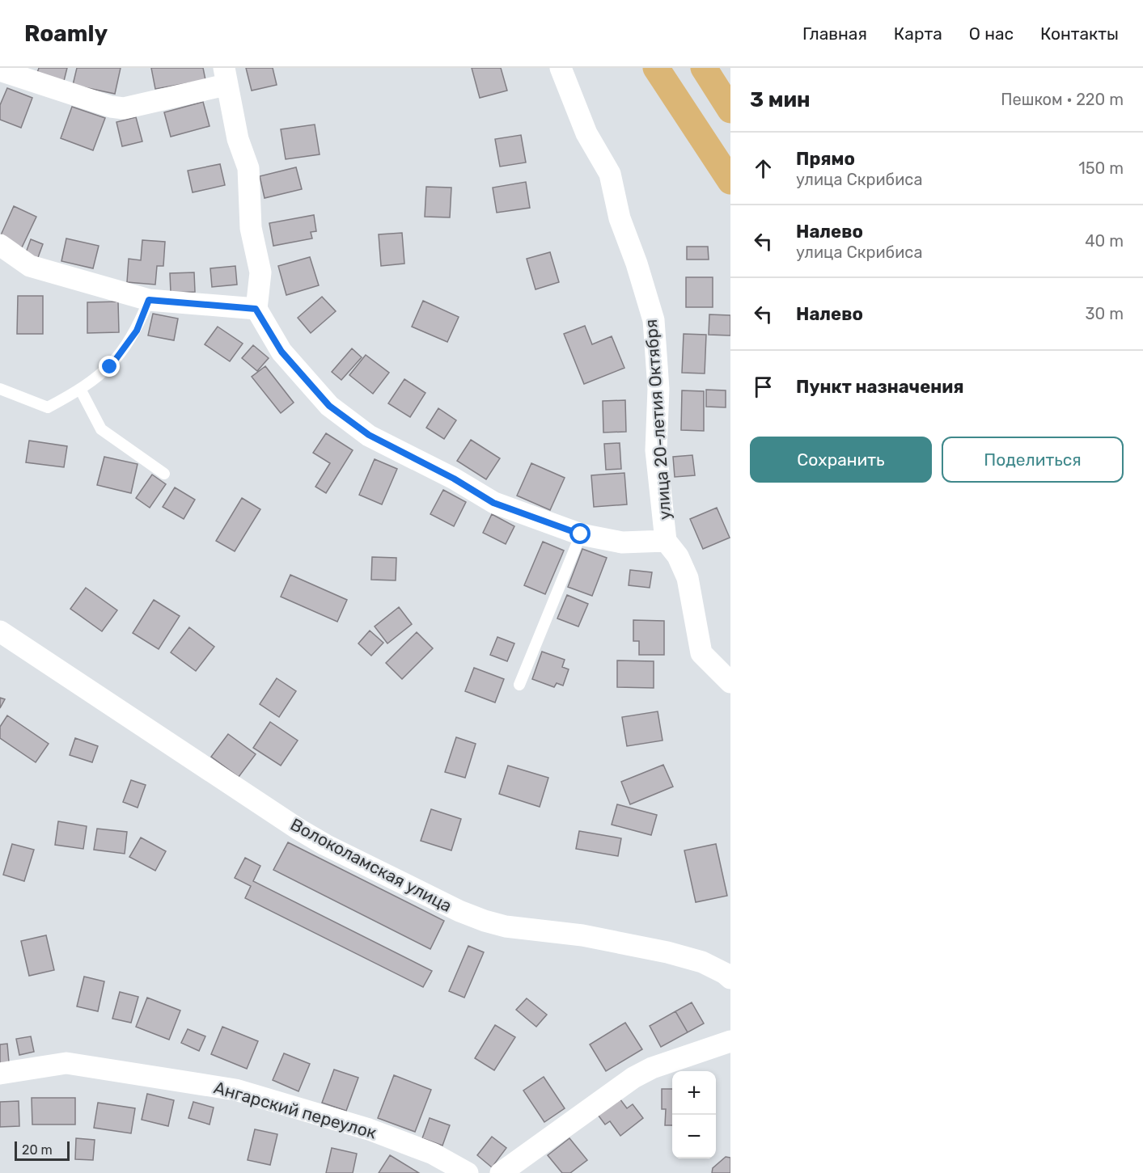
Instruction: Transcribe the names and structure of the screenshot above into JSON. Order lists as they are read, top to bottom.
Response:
{
  "streets": {
    "street": ["улица 20-летия Октября", "Волоколамская улица", "Ангарский переулок"]
  },
  "scale_bar": "20 m",
  "page": {
    "header": "Roamly",
    "nav": [
      "Главная",
      "Карта",
      "О нас",
      "Контакты"
    ],
    "heading": ["3 мин", "Пешком · 220 m"],
    "list": [
      ["Прямо", "улица Скрибиса", "150 m"],
      ["Налево", "улица Скрибиса", "40 m"],
      ["Налево", "30 m"],
      "Пункт назначения"
    ],
    "buttons": ["Сохранить", "Поделиться"],
    "map_buttons": ["+", "−"],
    "scale": "20 m"
  }
}
